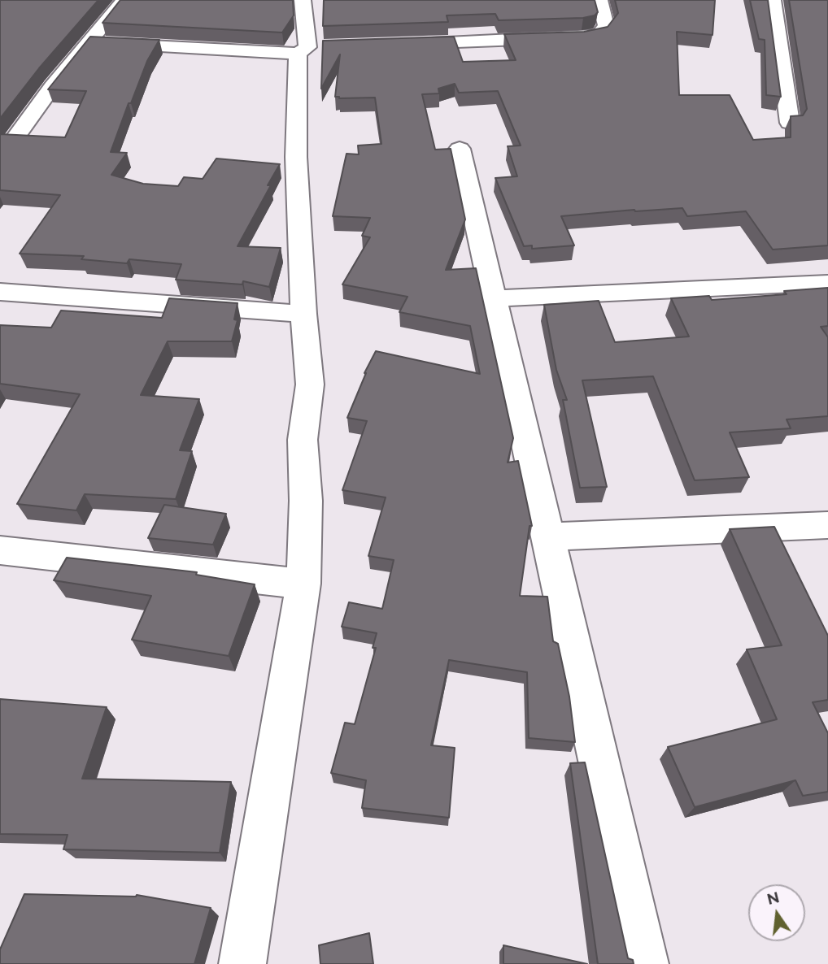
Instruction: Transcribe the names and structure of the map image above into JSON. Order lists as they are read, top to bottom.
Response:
{
  "north": "top"
}
